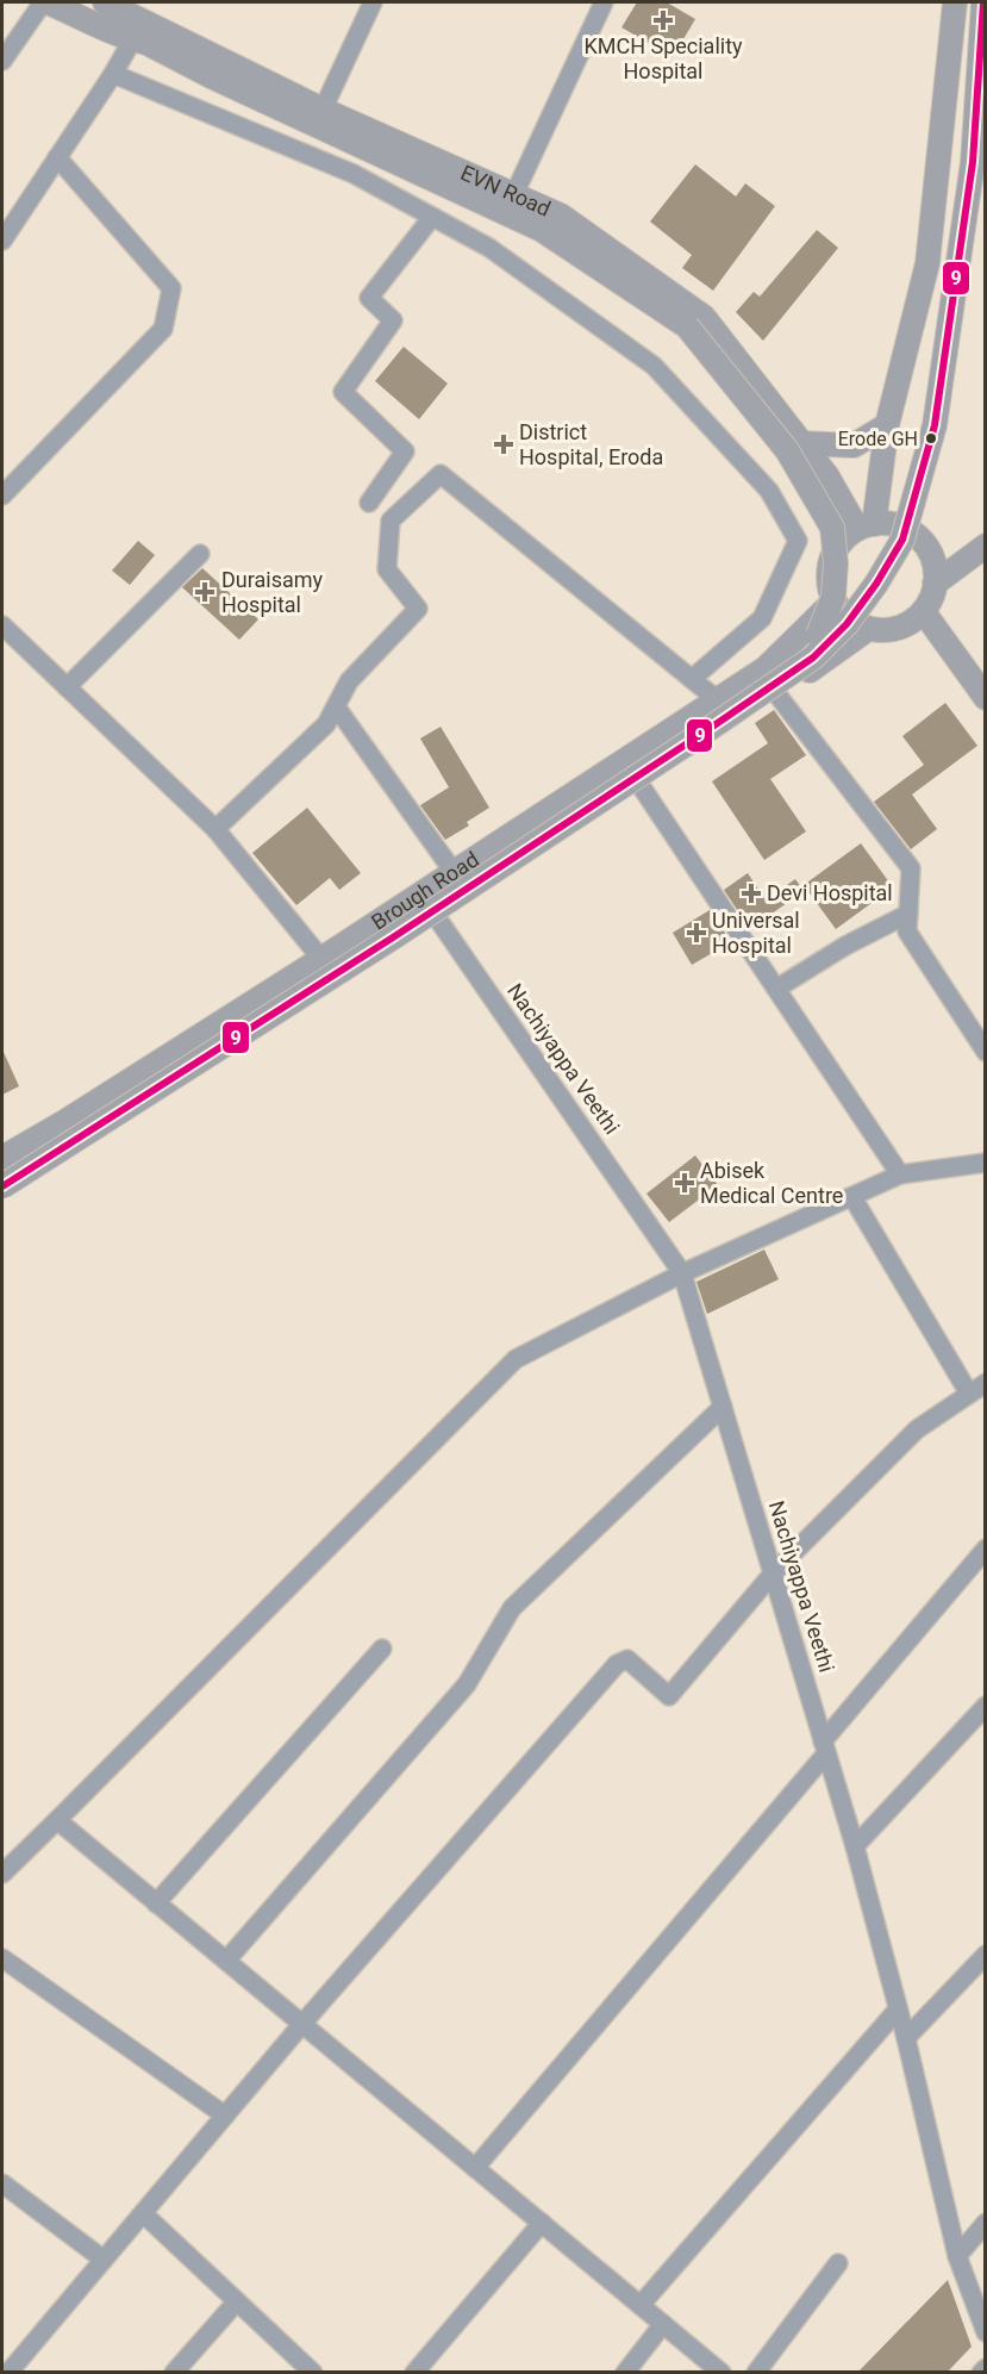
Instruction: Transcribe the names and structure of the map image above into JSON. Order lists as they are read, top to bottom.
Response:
{
  "streets": {
    "main road": ["EVN Road", "Brough Road"],
    "street": ["Nachiyappa Veethi"]
  },
  "crossings": [
    ["EVN Road", "Brough Road"],
    ["Brough Road", "Nachiyappa Veethi"]
  ],
  "places": {
    "health": [
      "KMCH Speciality Hospital",
      "District Hospital, Eroda",
      "Duraisamy Hospital",
      "Devi Hospital",
      "Universal Hospital",
      "Abisek Medical Centre"
    ],
    "other": ["Erode GH"]
  },
  "lines": ["transit line 9"]
}
